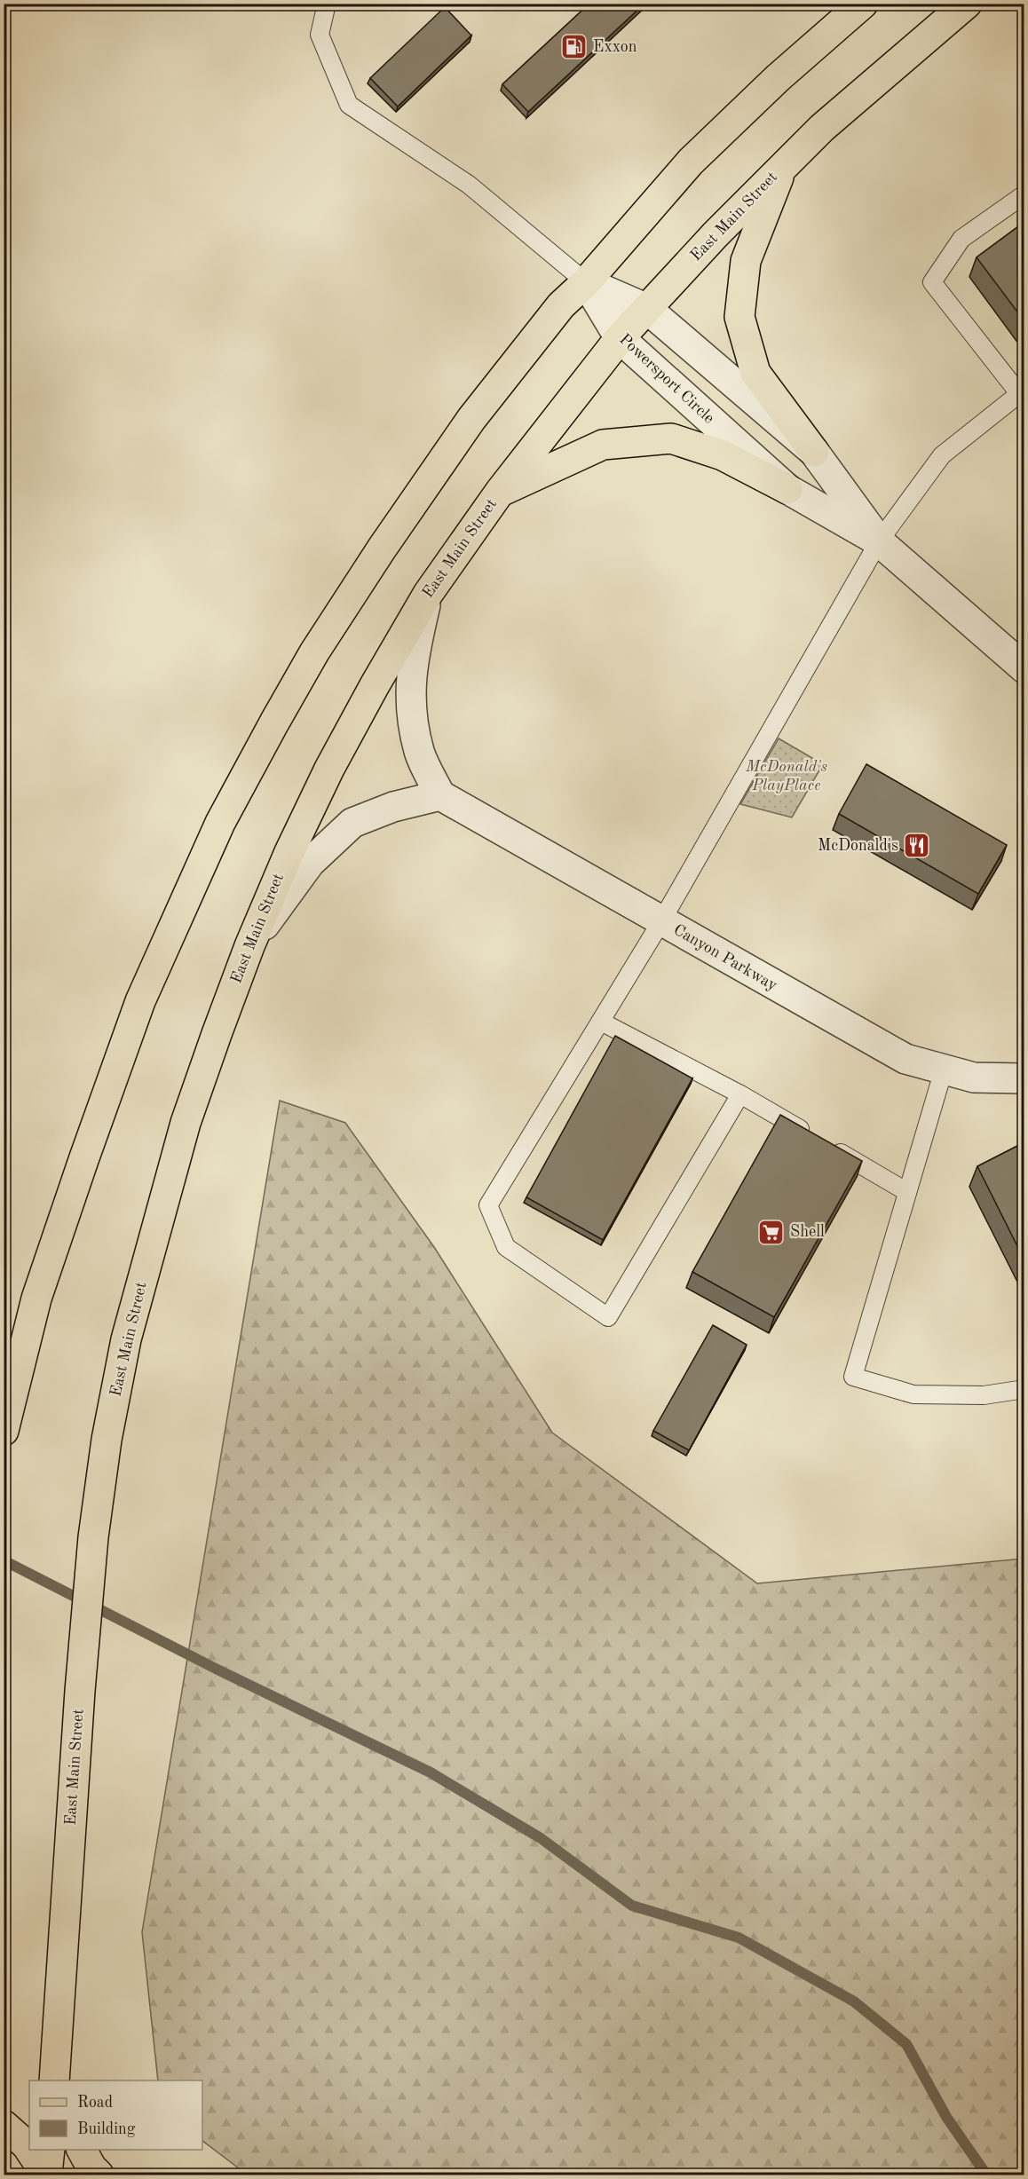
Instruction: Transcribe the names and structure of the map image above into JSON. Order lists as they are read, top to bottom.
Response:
{
  "streets": {
    "main road": ["East Main Street"],
    "street": ["Powersport Circle", "Canyon Parkway"]
  },
  "crossings": [
    ["East Main Street", "Powersport Circle"]
  ],
  "parks": ["McDonald's PlayPlace"],
  "places": {
    "fuel station": ["Exxon"],
    "restaurant": ["McDonald's"],
    "supermarket": ["Shell"]
  },
  "legend": ["Road", "Building"]
}
